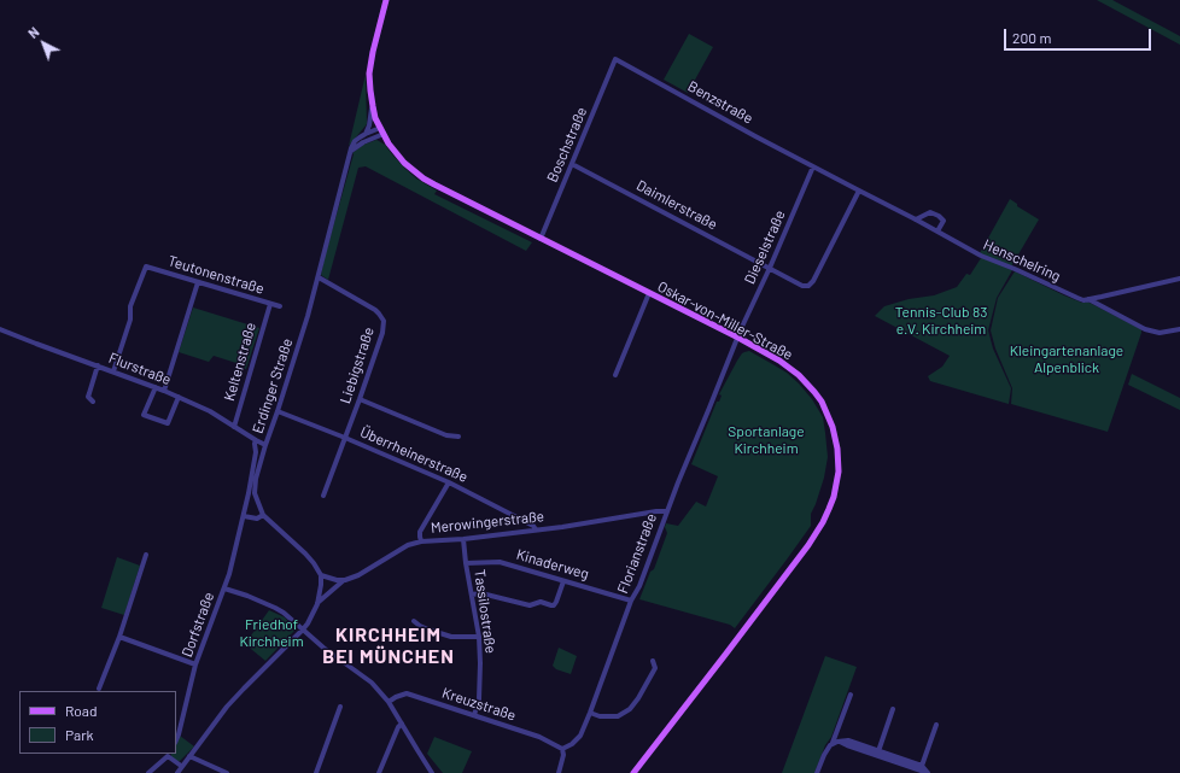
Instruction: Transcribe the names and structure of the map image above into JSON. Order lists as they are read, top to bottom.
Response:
{
  "streets": {
    "main road": ["Oskar-von-Miller-Straße"],
    "street": [
      "Benzstraße",
      "Boschstraße",
      "Daimlerstraße",
      "Dieselstraße",
      "Henschelring",
      "Teutonenstraße",
      "Keltenstraße",
      "Liebigstraße",
      "Flurstraße",
      "Erdinger Straße",
      "Überrheinerstraße",
      "Merowingerstraße",
      "Florianstraße",
      "Kinaderweg",
      "Tassilostraße",
      "Dorfstraße",
      "Kreuzstraße"
    ]
  },
  "crossings": [
    ["Benzstraße", "Boschstraße"],
    ["Benzstraße", "Dieselstraße"],
    ["Benzstraße", "Henschelring"],
    ["Boschstraße", "Daimlerstraße"],
    ["Boschstraße", "Oskar-von-Miller-Straße"],
    ["Daimlerstraße", "Dieselstraße"],
    ["Dieselstraße", "Henschelring"],
    ["Dieselstraße", "Oskar-von-Miller-Straße"],
    ["Dieselstraße", "Florianstraße"],
    ["Teutonenstraße", "Keltenstraße"],
    ["Teutonenstraße", "Flurstraße"],
    ["Oskar-von-Miller-Straße", "Erdinger Straße"],
    ["Oskar-von-Miller-Straße", "Florianstraße"],
    ["Keltenstraße", "Flurstraße"],
    ["Liebigstraße", "Erdinger Straße"],
    ["Liebigstraße", "Überrheinerstraße"],
    ["Flurstraße", "Erdinger Straße"],
    ["Flurstraße", "Dorfstraße"],
    ["Erdinger Straße", "Überrheinerstraße"],
    ["Überrheinerstraße", "Merowingerstraße"],
    ["Merowingerstraße", "Florianstraße"],
    ["Merowingerstraße", "Tassilostraße"],
    ["Florianstraße", "Kinaderweg"],
    ["Florianstraße", "Kreuzstraße"],
    ["Kinaderweg", "Tassilostraße"],
    ["Tassilostraße", "Kreuzstraße"]
  ],
  "districts": ["KIRCHHEIM BEI MÜNCHEN"],
  "parks": [
    "Tennis-Club 83 e.V. Kirchheim",
    "Kleingartenanlage Alpenblick",
    "Sportanlage Kirchheim",
    "Friedhof Kirchheim"
  ],
  "legend": ["Road", "Park"],
  "scale_bar": "200 m",
  "north": "top left"
}
